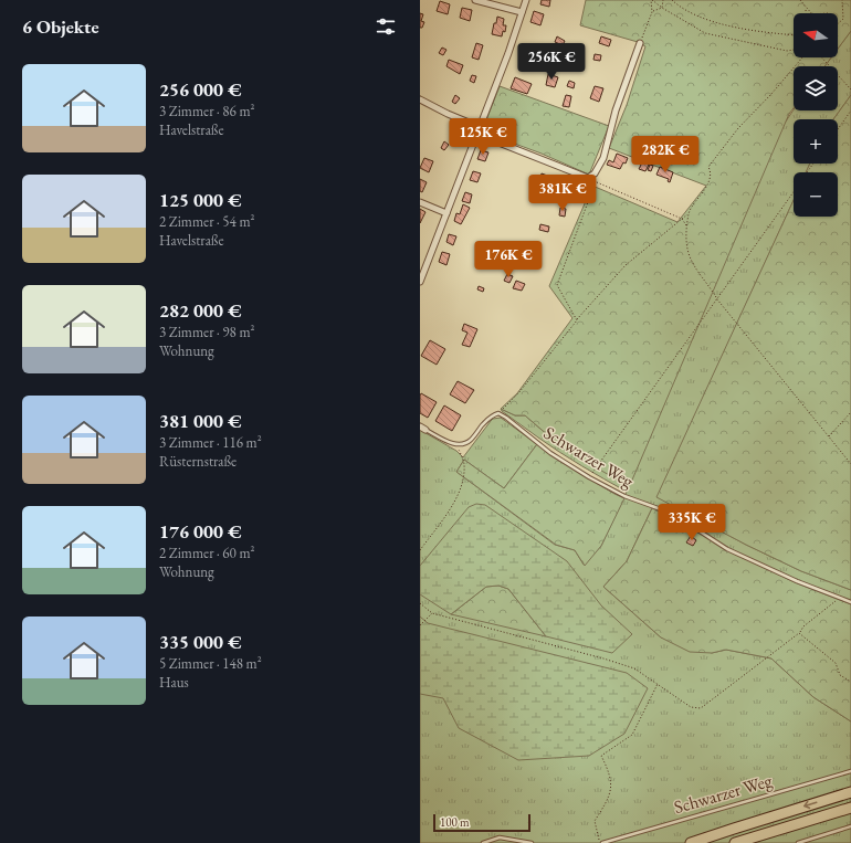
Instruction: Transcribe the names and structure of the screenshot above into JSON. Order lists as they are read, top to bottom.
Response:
{
  "streets": {
    "lane": ["Schwarzer Weg"]
  },
  "scale_bar": "100 m",
  "north": "left",
  "page": {
    "heading": "6 Objekte",
    "map_buttons": ["+", "−"],
    "price": [
      "256K €",
      "125K €",
      "282K €",
      "381K €",
      "176K €",
      "335K €"
    ],
    "list": [
      {
        "name": "256 000 €",
        "note": "3 Zimmer · 86 m² · Havelstraße"
      },
      {
        "name": "125 000 €",
        "note": "2 Zimmer · 54 m² · Havelstraße"
      },
      {
        "name": "282 000 €",
        "note": "3 Zimmer · 98 m² · Wohnung"
      },
      {
        "name": "381 000 €",
        "note": "3 Zimmer · 116 m² · Rüsternstraße"
      },
      {
        "name": "176 000 €",
        "note": "2 Zimmer · 60 m² · Wohnung"
      },
      {
        "name": "335 000 €",
        "note": "5 Zimmer · 148 m² · Haus"
      }
    ],
    "scale": "100 m"
  }
}
